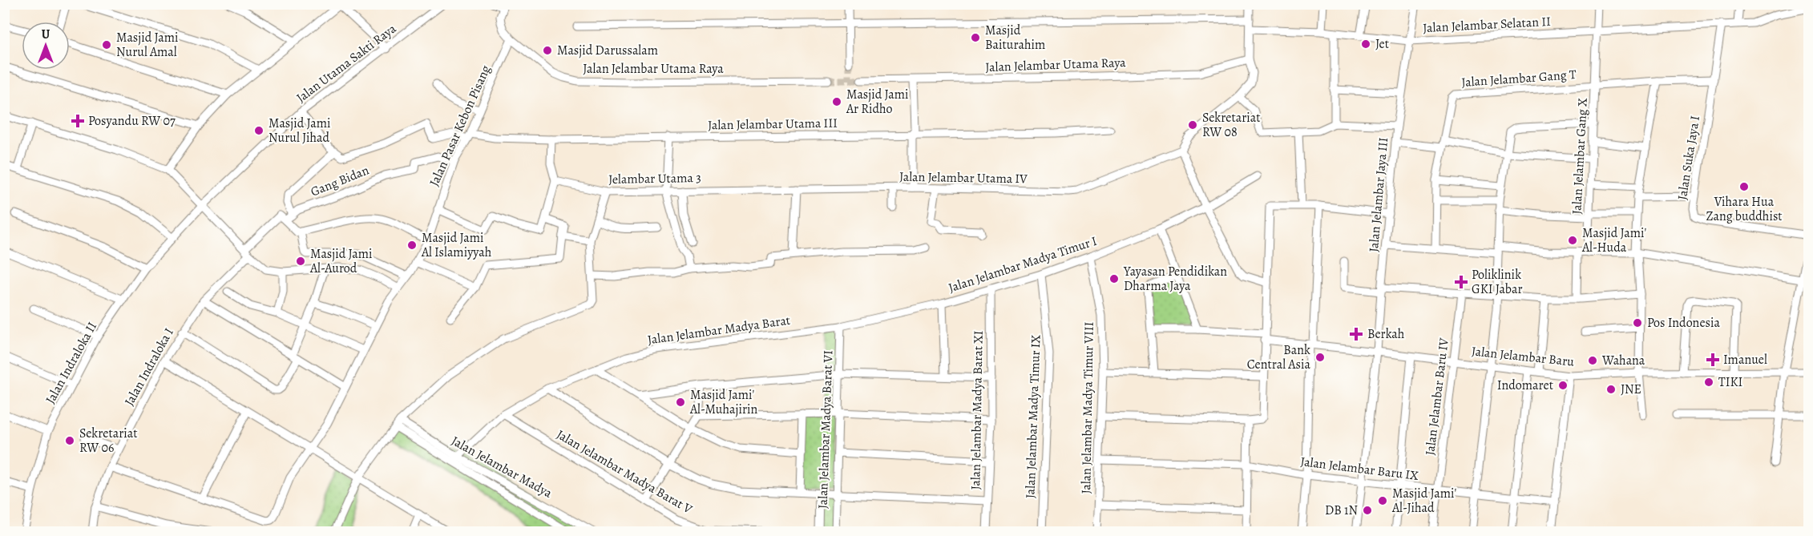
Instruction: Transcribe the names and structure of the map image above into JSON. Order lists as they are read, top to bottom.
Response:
{
  "streets": {
    "street": [
      "Jalan Jelambar Selatan II",
      "Jalan Utama Sakti Raya",
      "Jalan Jelambar Utama Raya",
      "Jalan Jelambar Gang T",
      "Jalan Jelambar Utama III",
      "Jalan Pasar Kebon Pisang",
      "Jalan Jelambar Gang X",
      "Jalan Suka Jaya I",
      "Jalan Jelambar Utama IV",
      "Jelambar Utama 3",
      "Gang Bidan",
      "Jalan Jelambar Jaya III",
      "Jalan Jelambar Madya Timur I",
      "Jalan Jelambar Madya Barat",
      "Jalan Jelambar Baru",
      "Jalan Indraloka II",
      "Jalan Indraloka I",
      "Jalan Jelambar Baru IV",
      "Jalan Jelambar Madya Timur VIII",
      "Jalan Jelambar Madya Barat XI",
      "Jalan Jelambar Madya Timur IX",
      "Jalan Jelambar Madya Barat VI",
      "Jalan Jelambar Madya",
      "Jalan Jelambar Baru IX",
      "Jalan Jelambar Madya Barat V"
    ]
  },
  "crossings": [
    ["Jalan Jelambar Selatan II", "Jalan Jelambar Gang X"],
    ["Jalan Jelambar Selatan II", "Jalan Suka Jaya I"],
    ["Jalan Jelambar Selatan II", "Jalan Jelambar Jaya III"],
    ["Jalan Utama Sakti Raya", "Jalan Indraloka II"],
    ["Jalan Jelambar Utama Raya", "Jalan Pasar Kebon Pisang"],
    ["Jalan Jelambar Gang T", "Jalan Jelambar Gang X"],
    ["Jalan Jelambar Utama III", "Jalan Pasar Kebon Pisang"],
    ["Jalan Pasar Kebon Pisang", "Gang Bidan"],
    ["Jalan Suka Jaya I", "Jalan Jelambar Baru"],
    ["Jalan Jelambar Utama IV", "Jelambar Utama 3"],
    ["Gang Bidan", "Jalan Indraloka I"],
    ["Jalan Jelambar Jaya III", "Jalan Jelambar Baru"],
    ["Jalan Jelambar Jaya III", "Jalan Jelambar Baru IX"],
    ["Jalan Jelambar Madya Timur I", "Jalan Jelambar Madya Barat"],
    ["Jalan Jelambar Madya Timur I", "Jalan Jelambar Madya Timur VIII"],
    ["Jalan Jelambar Madya Timur I", "Jalan Jelambar Madya Barat XI"],
    ["Jalan Jelambar Madya Timur I", "Jalan Jelambar Madya Timur IX"],
    ["Jalan Jelambar Madya Timur I", "Jalan Jelambar Madya Barat VI"],
    ["Jalan Jelambar Madya Barat", "Jalan Jelambar Madya Barat VI"],
    ["Jalan Jelambar Madya Barat", "Jalan Jelambar Madya"],
    ["Jalan Jelambar Madya Barat", "Jalan Jelambar Madya Barat V"],
    ["Jalan Jelambar Baru", "Jalan Jelambar Baru IV"],
    ["Jalan Jelambar Baru IV", "Jalan Jelambar Baru IX"],
    ["Jalan Jelambar Madya Timur VIII", "Jalan Jelambar Baru IX"]
  ],
  "places": {
    "other": [
      "Masjid Baiturahim",
      "Jet",
      "Masjid Jami Nurul Amal",
      "Masjid Darussalam",
      "Masjid Jami Ar Ridho",
      "Sekretariat RW 08",
      "Masjid Jami Nurul Jihad",
      "Vihara Hua Zang buddhist",
      "Masjid Jami' Al-Huda",
      "Masjid Jami Al Islamiyyah",
      "Masjid Jami Al-Aurod",
      "Yayasan Pendidikan Dharma Jaya",
      "Pos Indonesia",
      "Bank Central Asia",
      "Wahana",
      "TIKI",
      "Indomaret",
      "JNE",
      "Masjid Jami' Al-Muhajirin",
      "Sekretariat RW 06",
      "Masjid Jami' Al-Jihad",
      "DB 1N"
    ],
    "health": [
      "Posyandu RW 07",
      "Poliklinik GKI Jabar",
      "Berkah",
      "Imanuel"
    ]
  },
  "north": "top"
}
